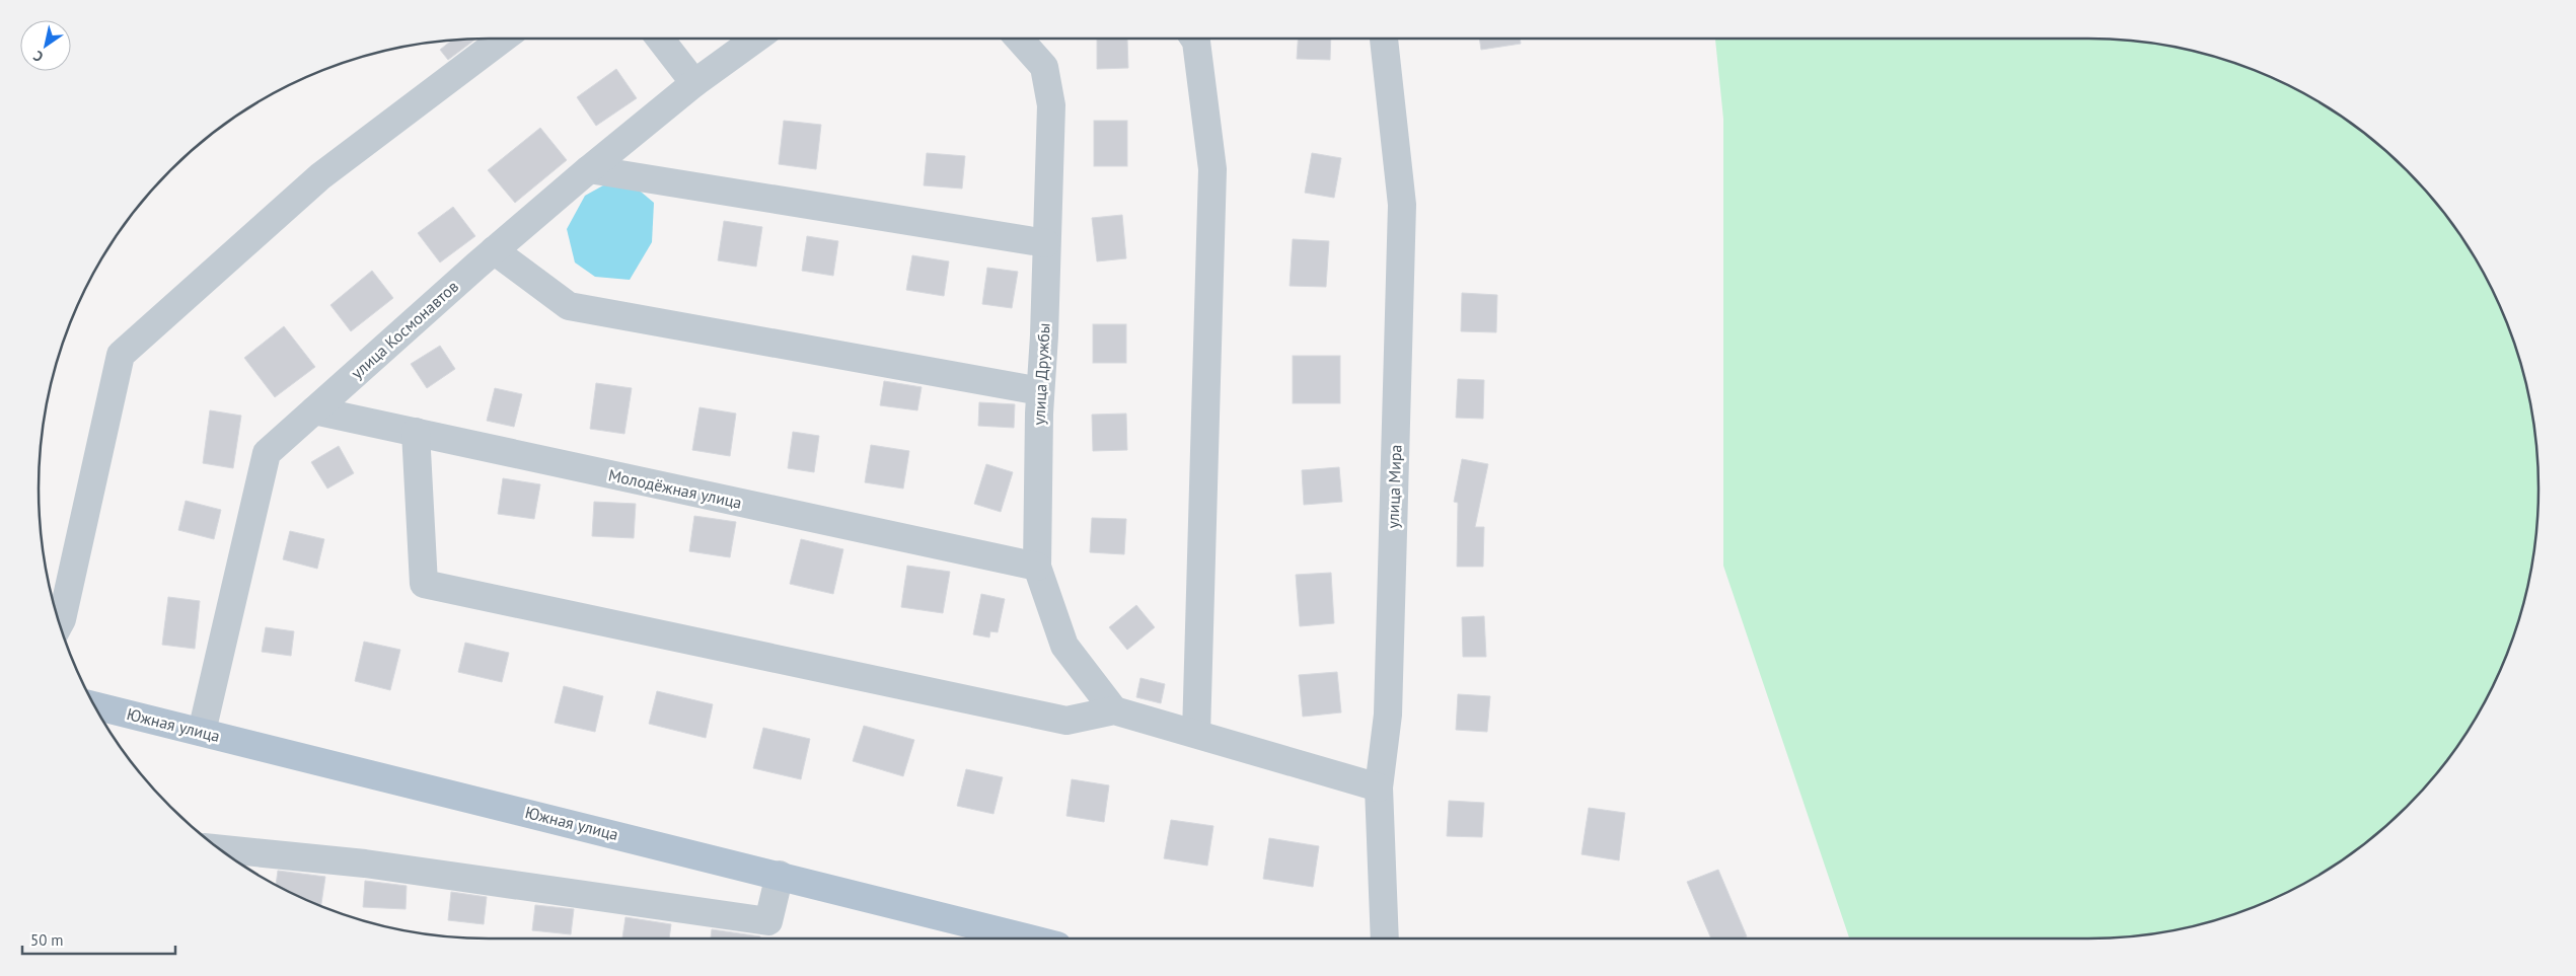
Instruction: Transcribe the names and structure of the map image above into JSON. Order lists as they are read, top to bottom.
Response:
{
  "streets": {
    "main road": ["Южная улица"],
    "street": [
      "улица Космонавтов",
      "улица Дружбы",
      "улица Мира",
      "Молодёжная улица"
    ]
  },
  "crossings": [
    ["улица Космонавтов", "Молодёжная улица"],
    ["улица Космонавтов", "Южная улица"],
    ["улица Дружбы", "Молодёжная улица"]
  ],
  "scale_bar": "50 m",
  "north": "bottom left"
}
